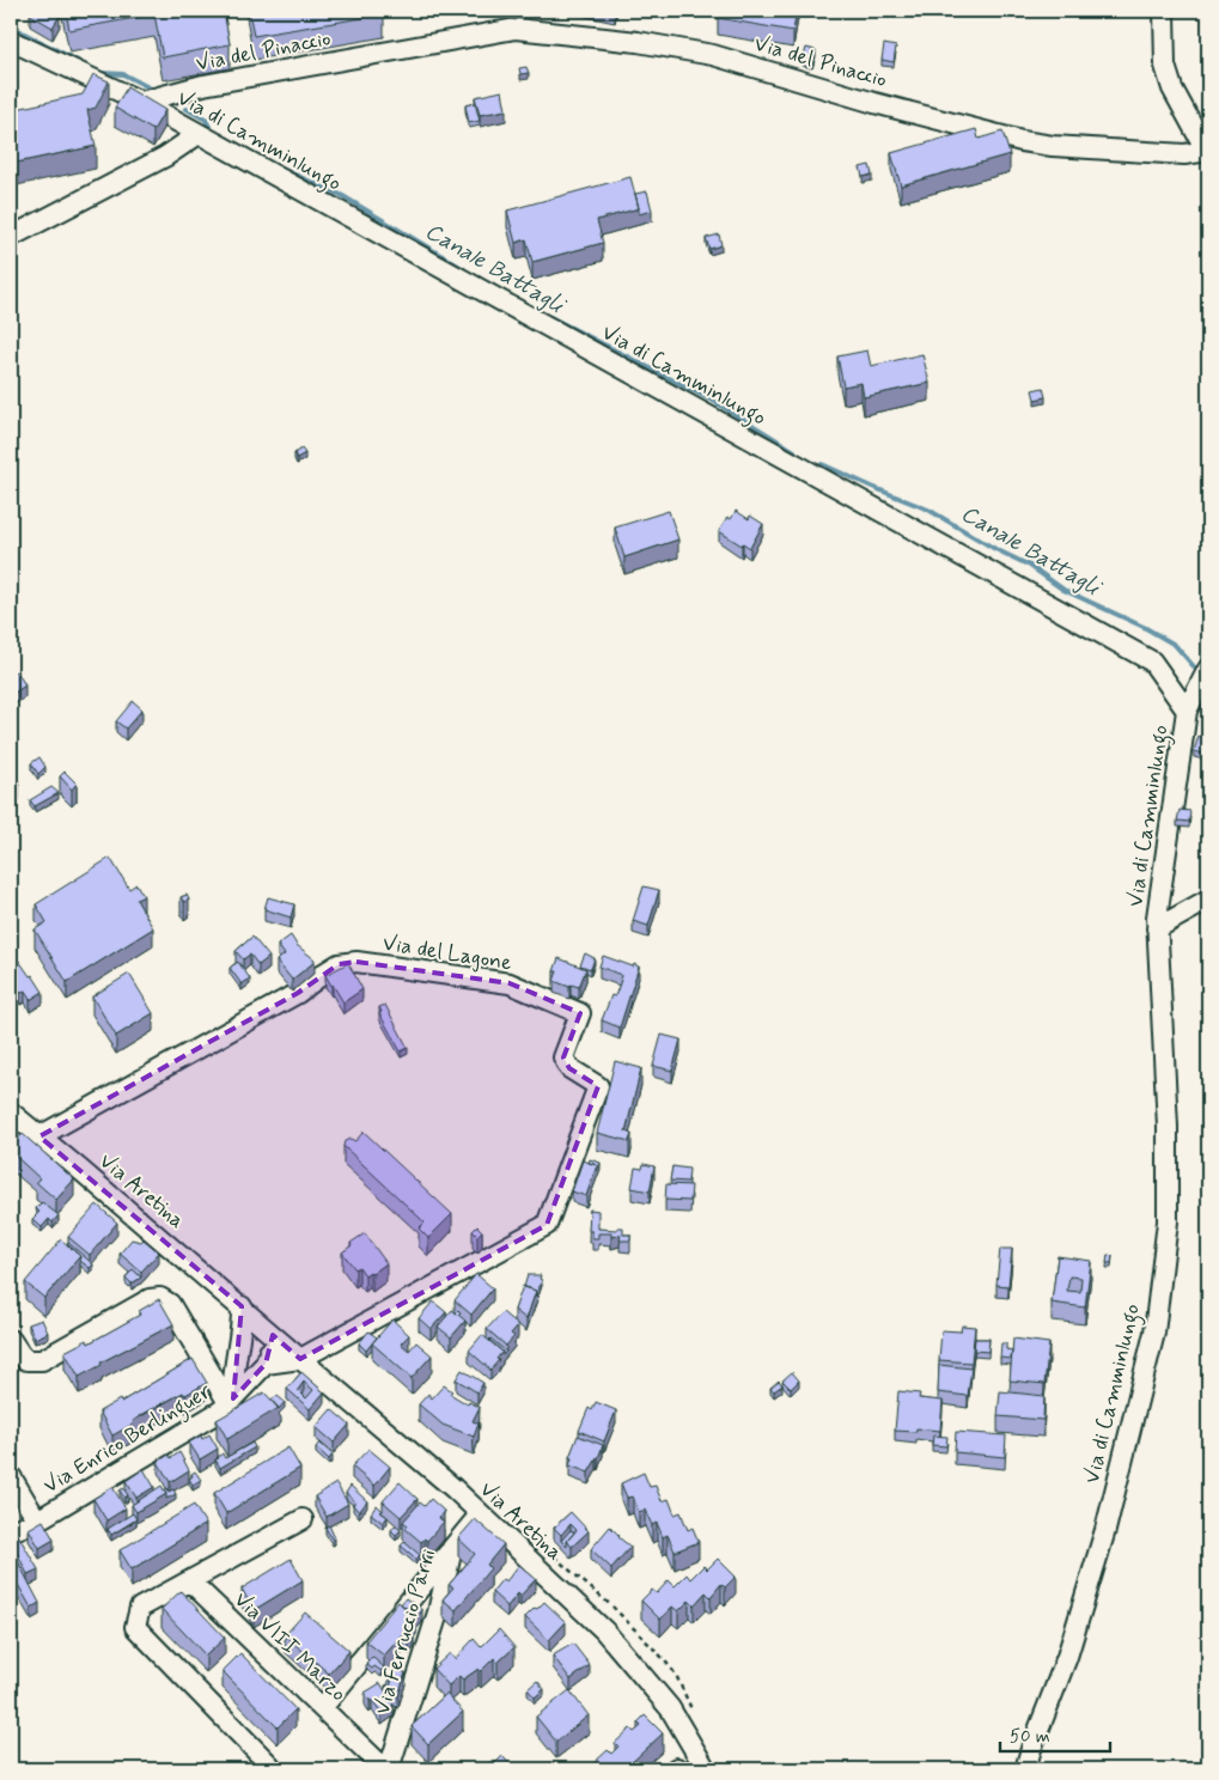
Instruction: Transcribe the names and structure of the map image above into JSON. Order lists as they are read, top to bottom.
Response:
{
  "streets": {
    "street": [
      "Via del Pinaccio",
      "Via di Camminlungo",
      "Via del Lagone",
      "Via Aretina",
      "Via Enrico Berlinguer",
      "Via Ferruccio Parri",
      "Via VIII Marzo"
    ]
  },
  "crossings": [
    ["Via del Pinaccio", "Via di Camminlungo"],
    ["Via del Lagone", "Via Aretina"],
    ["Via Aretina", "Via Enrico Berlinguer"],
    ["Via Aretina", "Via Ferruccio Parri"],
    ["Via Ferruccio Parri", "Via VIII Marzo"]
  ],
  "water": ["Canale Battagli"],
  "scale_bar": "50 m"
}
